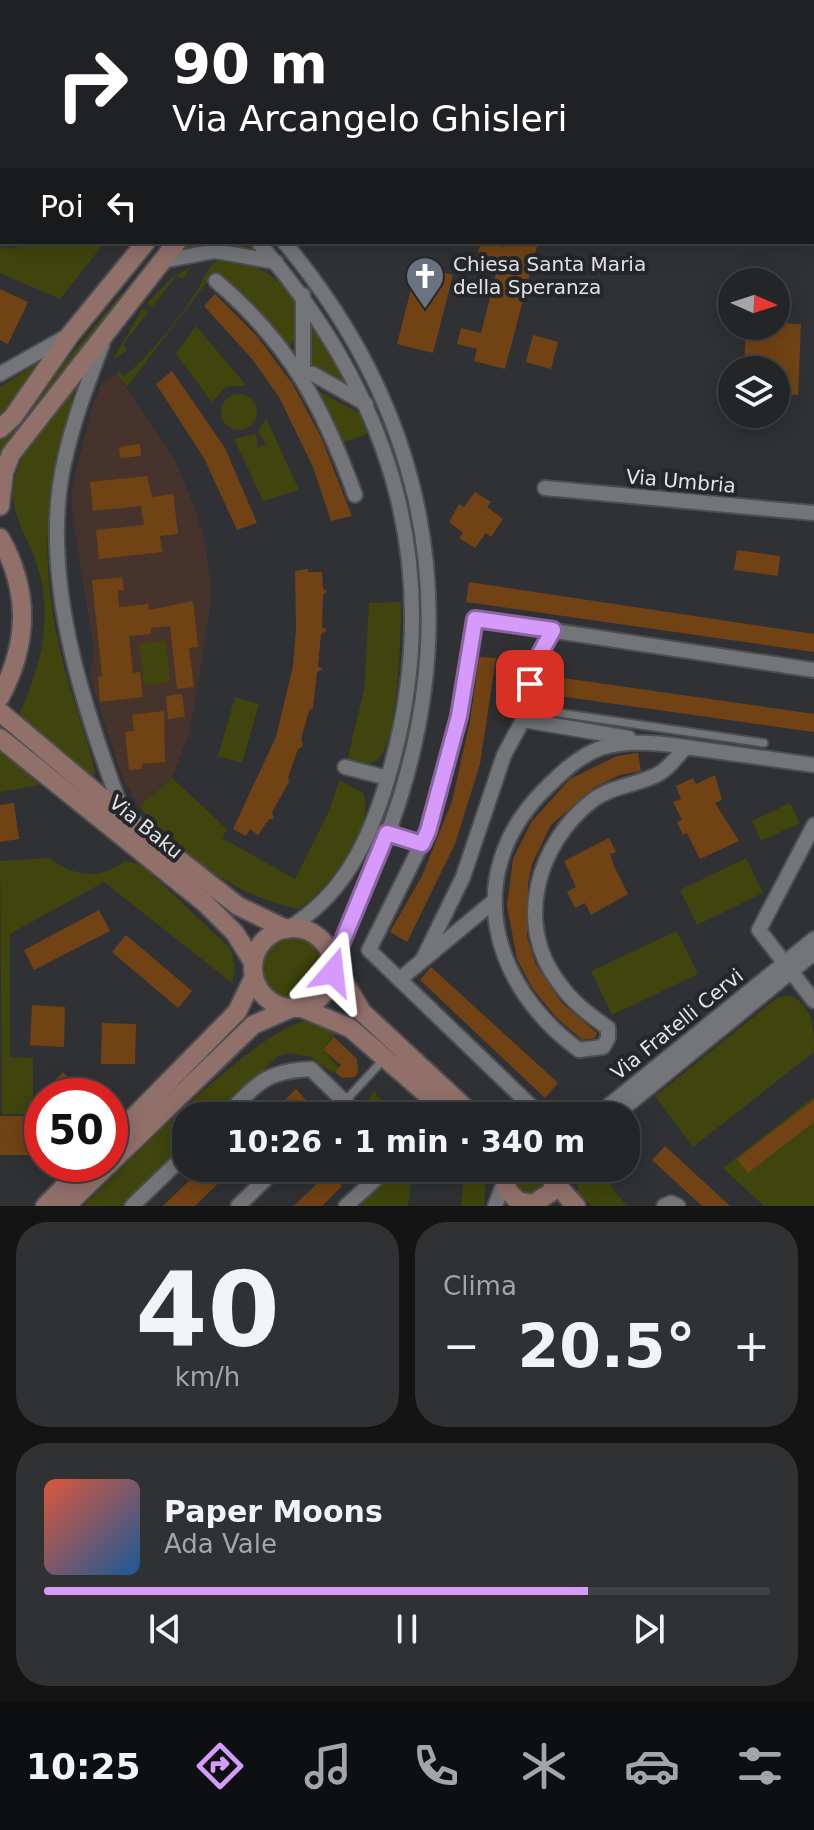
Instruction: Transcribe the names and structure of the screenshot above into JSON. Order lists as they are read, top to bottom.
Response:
{
  "streets": {
    "main road": ["Via Baku"],
    "street": ["Via Umbria", "Via Fratelli Cervi"]
  },
  "places": {
    "church": ["Chiesa Santa Maria della Speranza"]
  },
  "north": "right",
  "page": {
    "turn": ["90 m", "Via Arcangelo Ghisleri"],
    "then": "Poi",
    "limit": "50",
    "trip": "10:26 · 1 min · 340 m",
    "tile": [
      ["40", "km/h"],
      "Clima"
    ],
    "heat": ["−", "20.5°", "+"],
    "song": ["Paper Moons", "Ada Vale"],
    "tabs": "10:25"
  }
}
